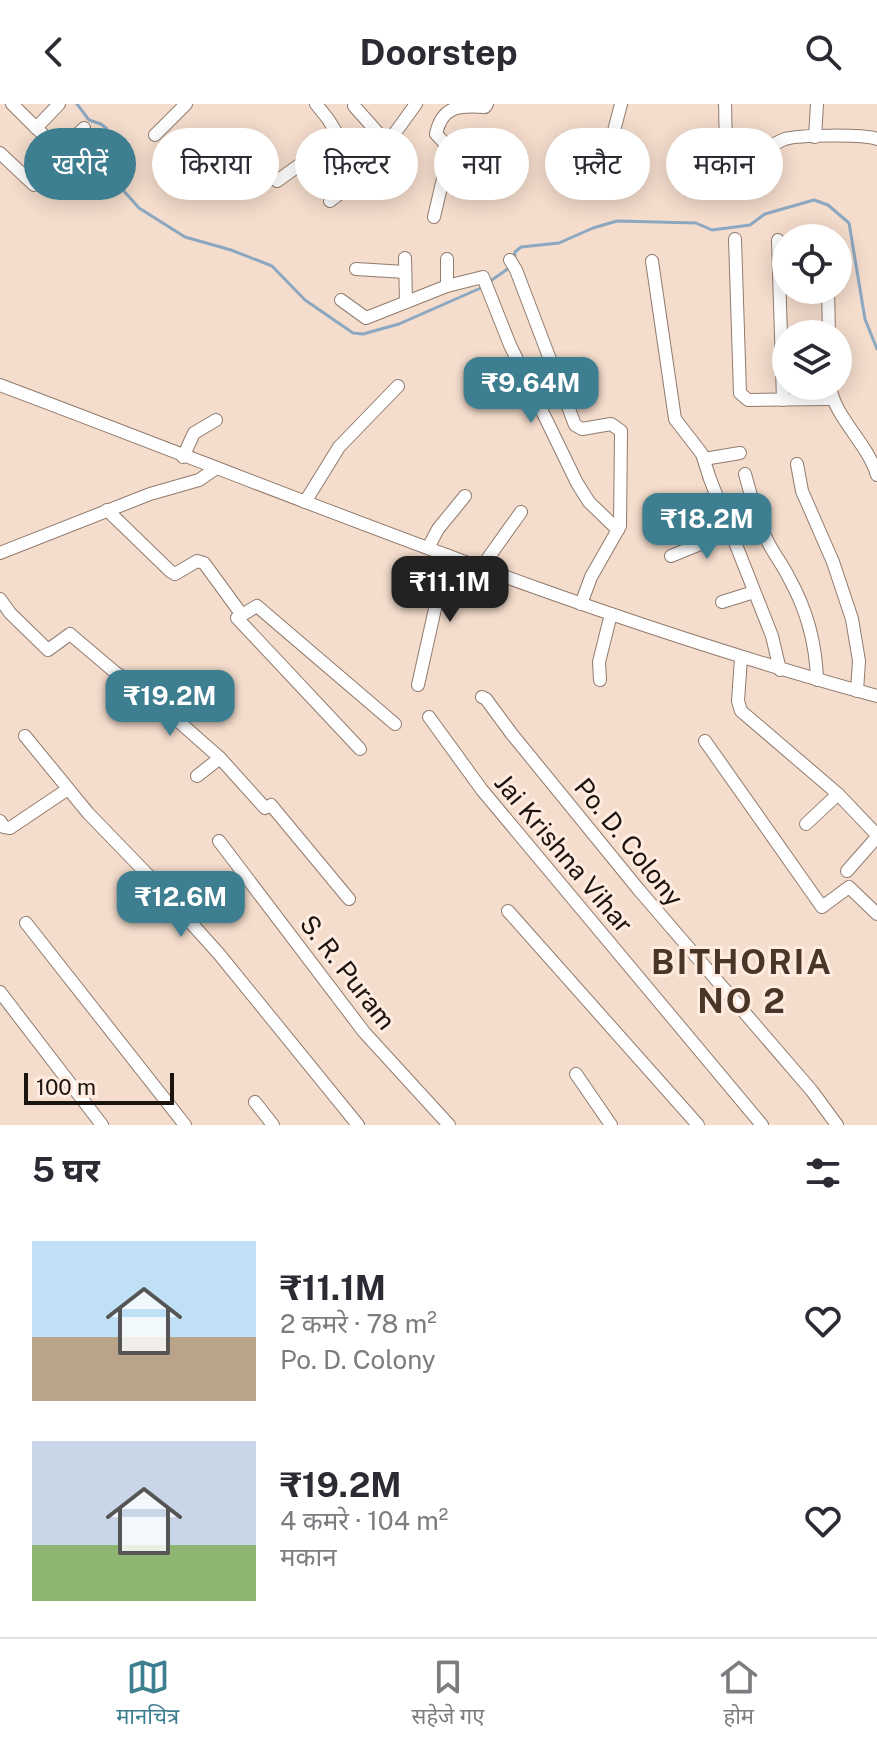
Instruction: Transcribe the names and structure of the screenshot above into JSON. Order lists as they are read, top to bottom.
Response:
{
  "streets": {
    "street": ["Po. D. Colony", "Jai Krishna Vihar", "S. R. Puram"]
  },
  "districts": ["BITHORIA NO 2"],
  "scale_bar": "100 m",
  "page": {
    "header": "Doorstep",
    "chip": [
      "खरीदें",
      "किराया",
      "फ़िल्टर",
      "नया",
      "फ़्लैट",
      "मकान"
    ],
    "price": [
      "₹9.64M",
      "₹18.2M",
      "₹11.1M",
      "₹19.2M",
      "₹12.6M"
    ],
    "scale": "100 m",
    "heading": "5 घर",
    "list": [
      {
        "name": "₹11.1M",
        "note": "2 कमरे · 78 m² · Po. D. Colony"
      },
      {
        "name": "₹19.2M",
        "note": "4 कमरे · 104 m² · मकान"
      }
    ],
    "tabs": ["मानचित्र", "सहेजे गए", "होम"]
  }
}
